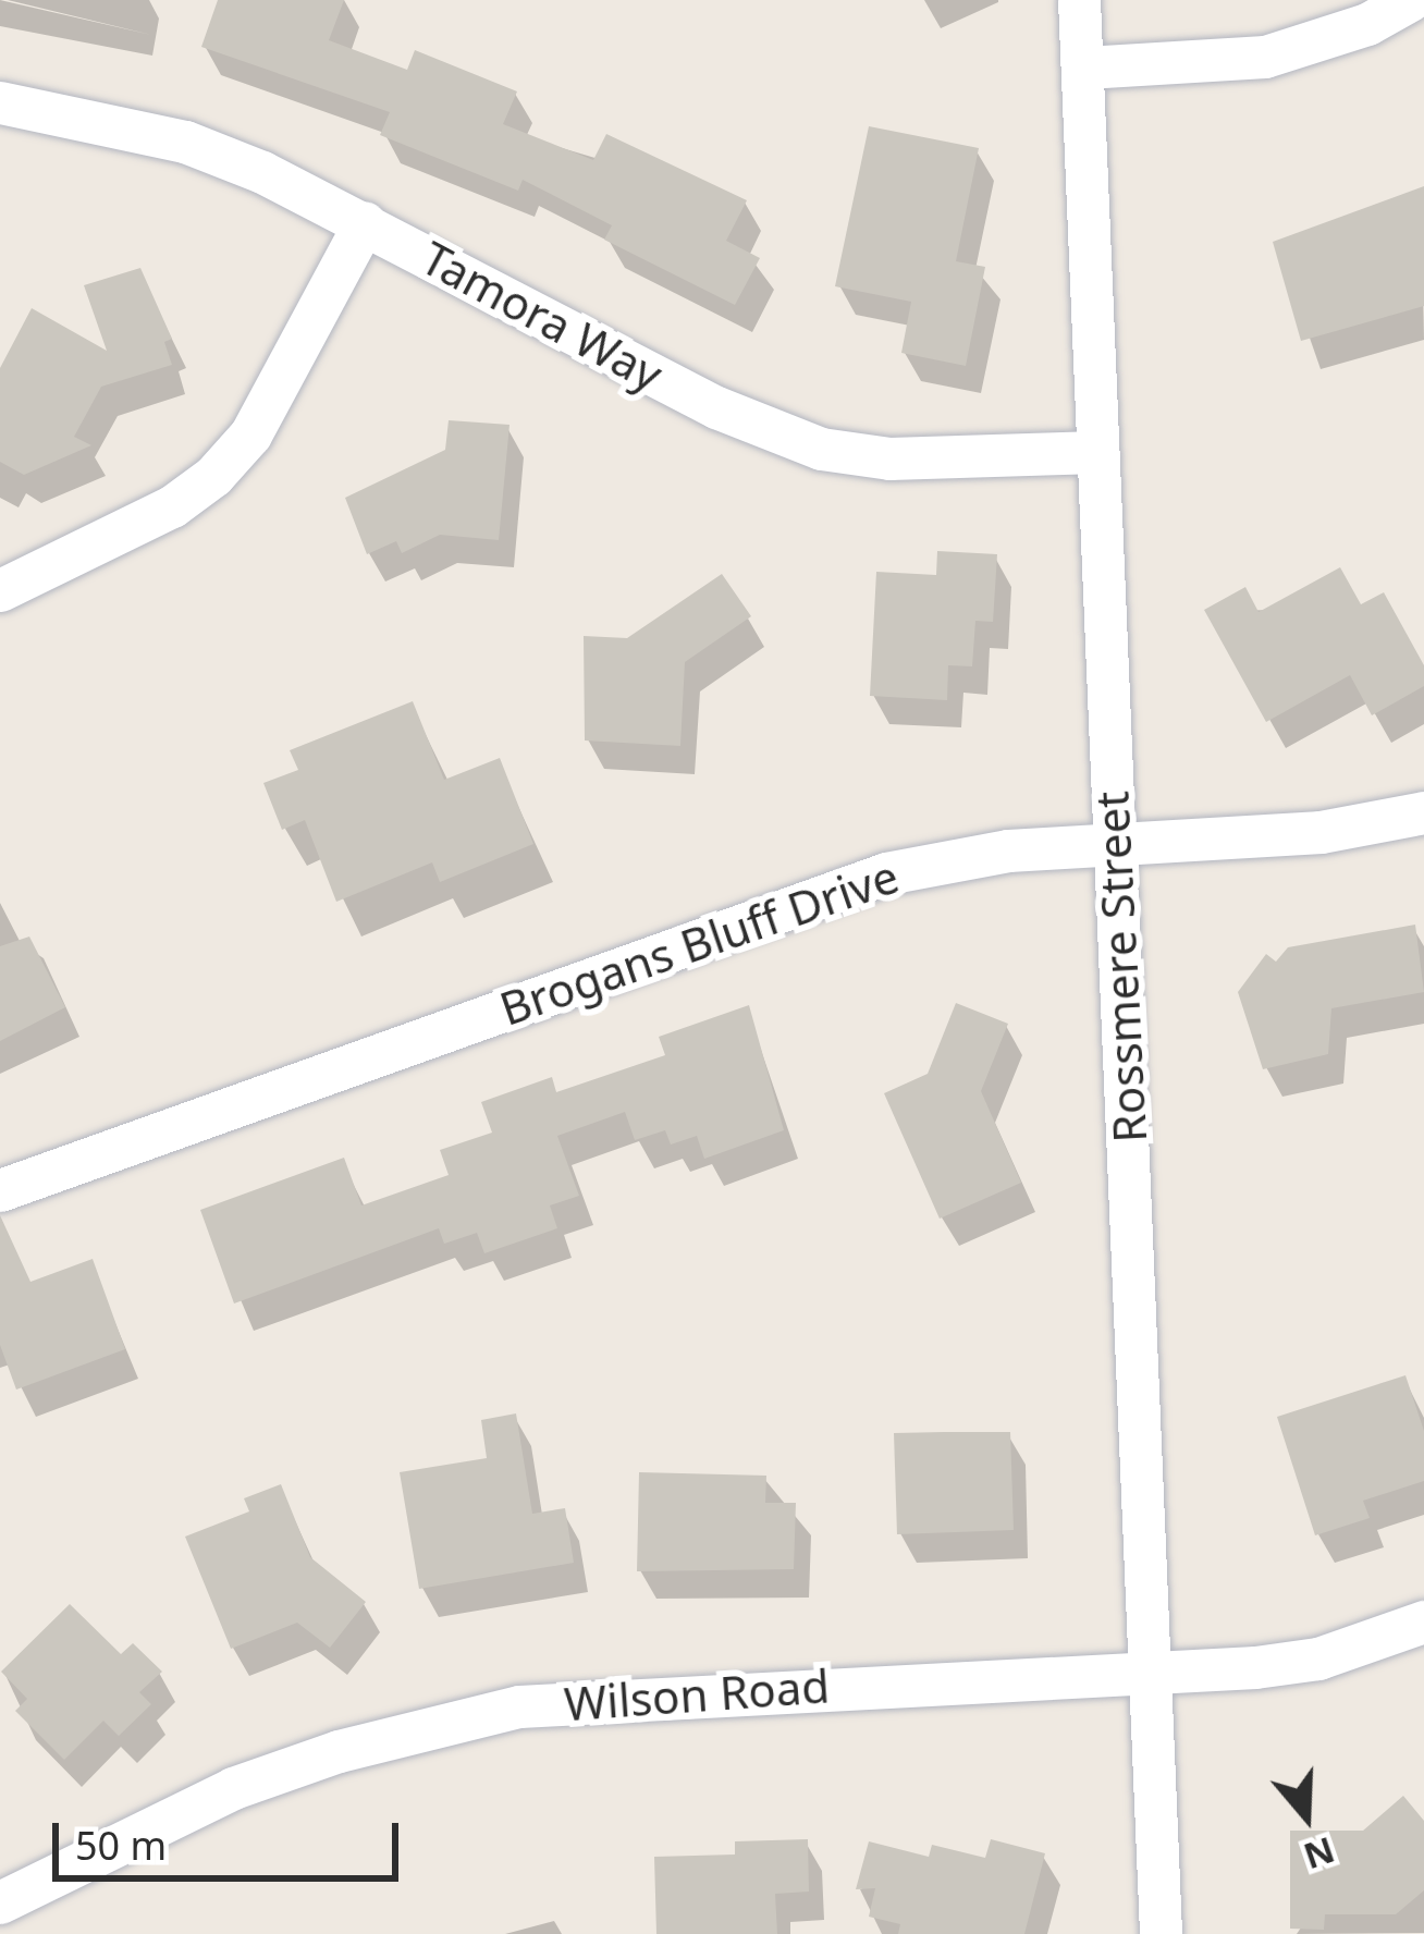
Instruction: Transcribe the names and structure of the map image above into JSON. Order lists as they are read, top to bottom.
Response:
{
  "streets": {
    "street": [
      "Tamora Way",
      "Brogans Bluff Drive",
      "Rossmere Street",
      "Wilson Road"
    ]
  },
  "crossings": [
    ["Tamora Way", "Rossmere Street"],
    ["Brogans Bluff Drive", "Rossmere Street"],
    ["Rossmere Street", "Wilson Road"]
  ],
  "scale_bar": "50 m",
  "north": "bottom"
}
